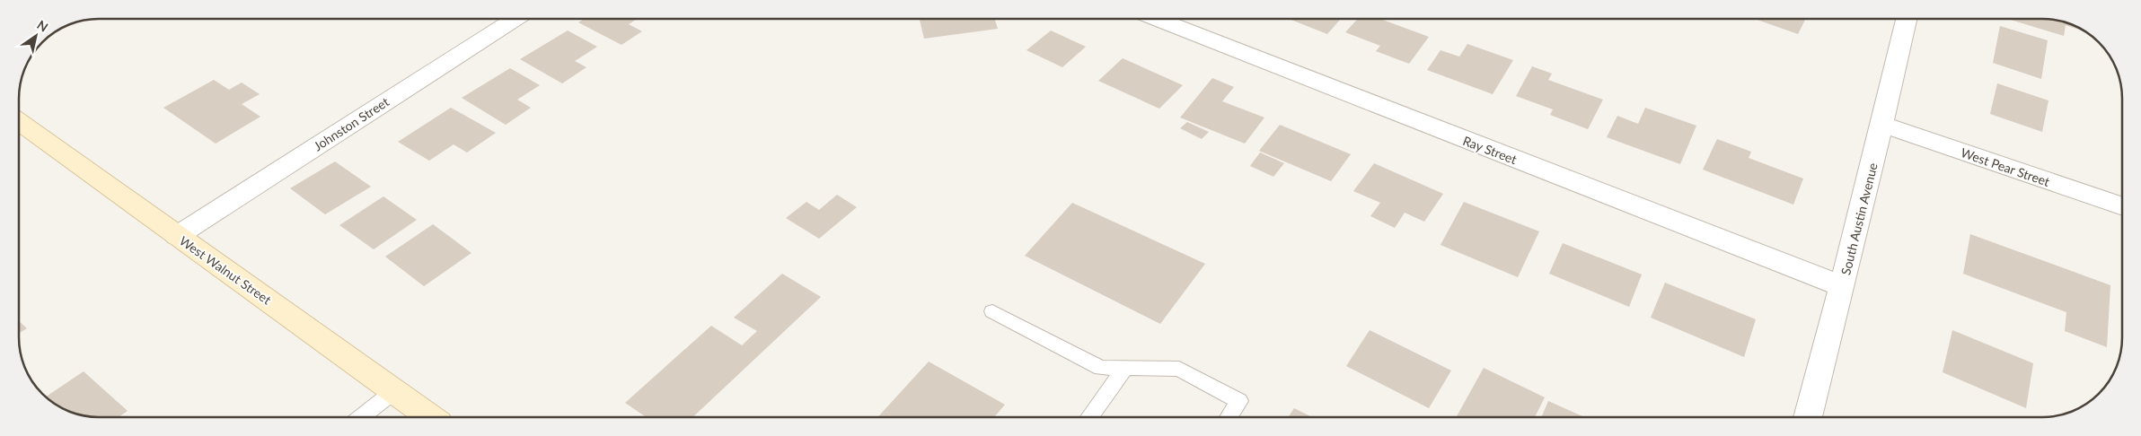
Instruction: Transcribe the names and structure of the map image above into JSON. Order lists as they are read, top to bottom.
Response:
{
  "streets": {
    "street": [
      "Johnston Street",
      "Ray Street",
      "West Pear Street",
      "South Austin Avenue",
      "West Walnut Street"
    ]
  },
  "crossings": [
    ["Johnston Street", "West Walnut Street"],
    ["Ray Street", "South Austin Avenue"],
    ["West Pear Street", "South Austin Avenue"]
  ],
  "north": "top right"
}
